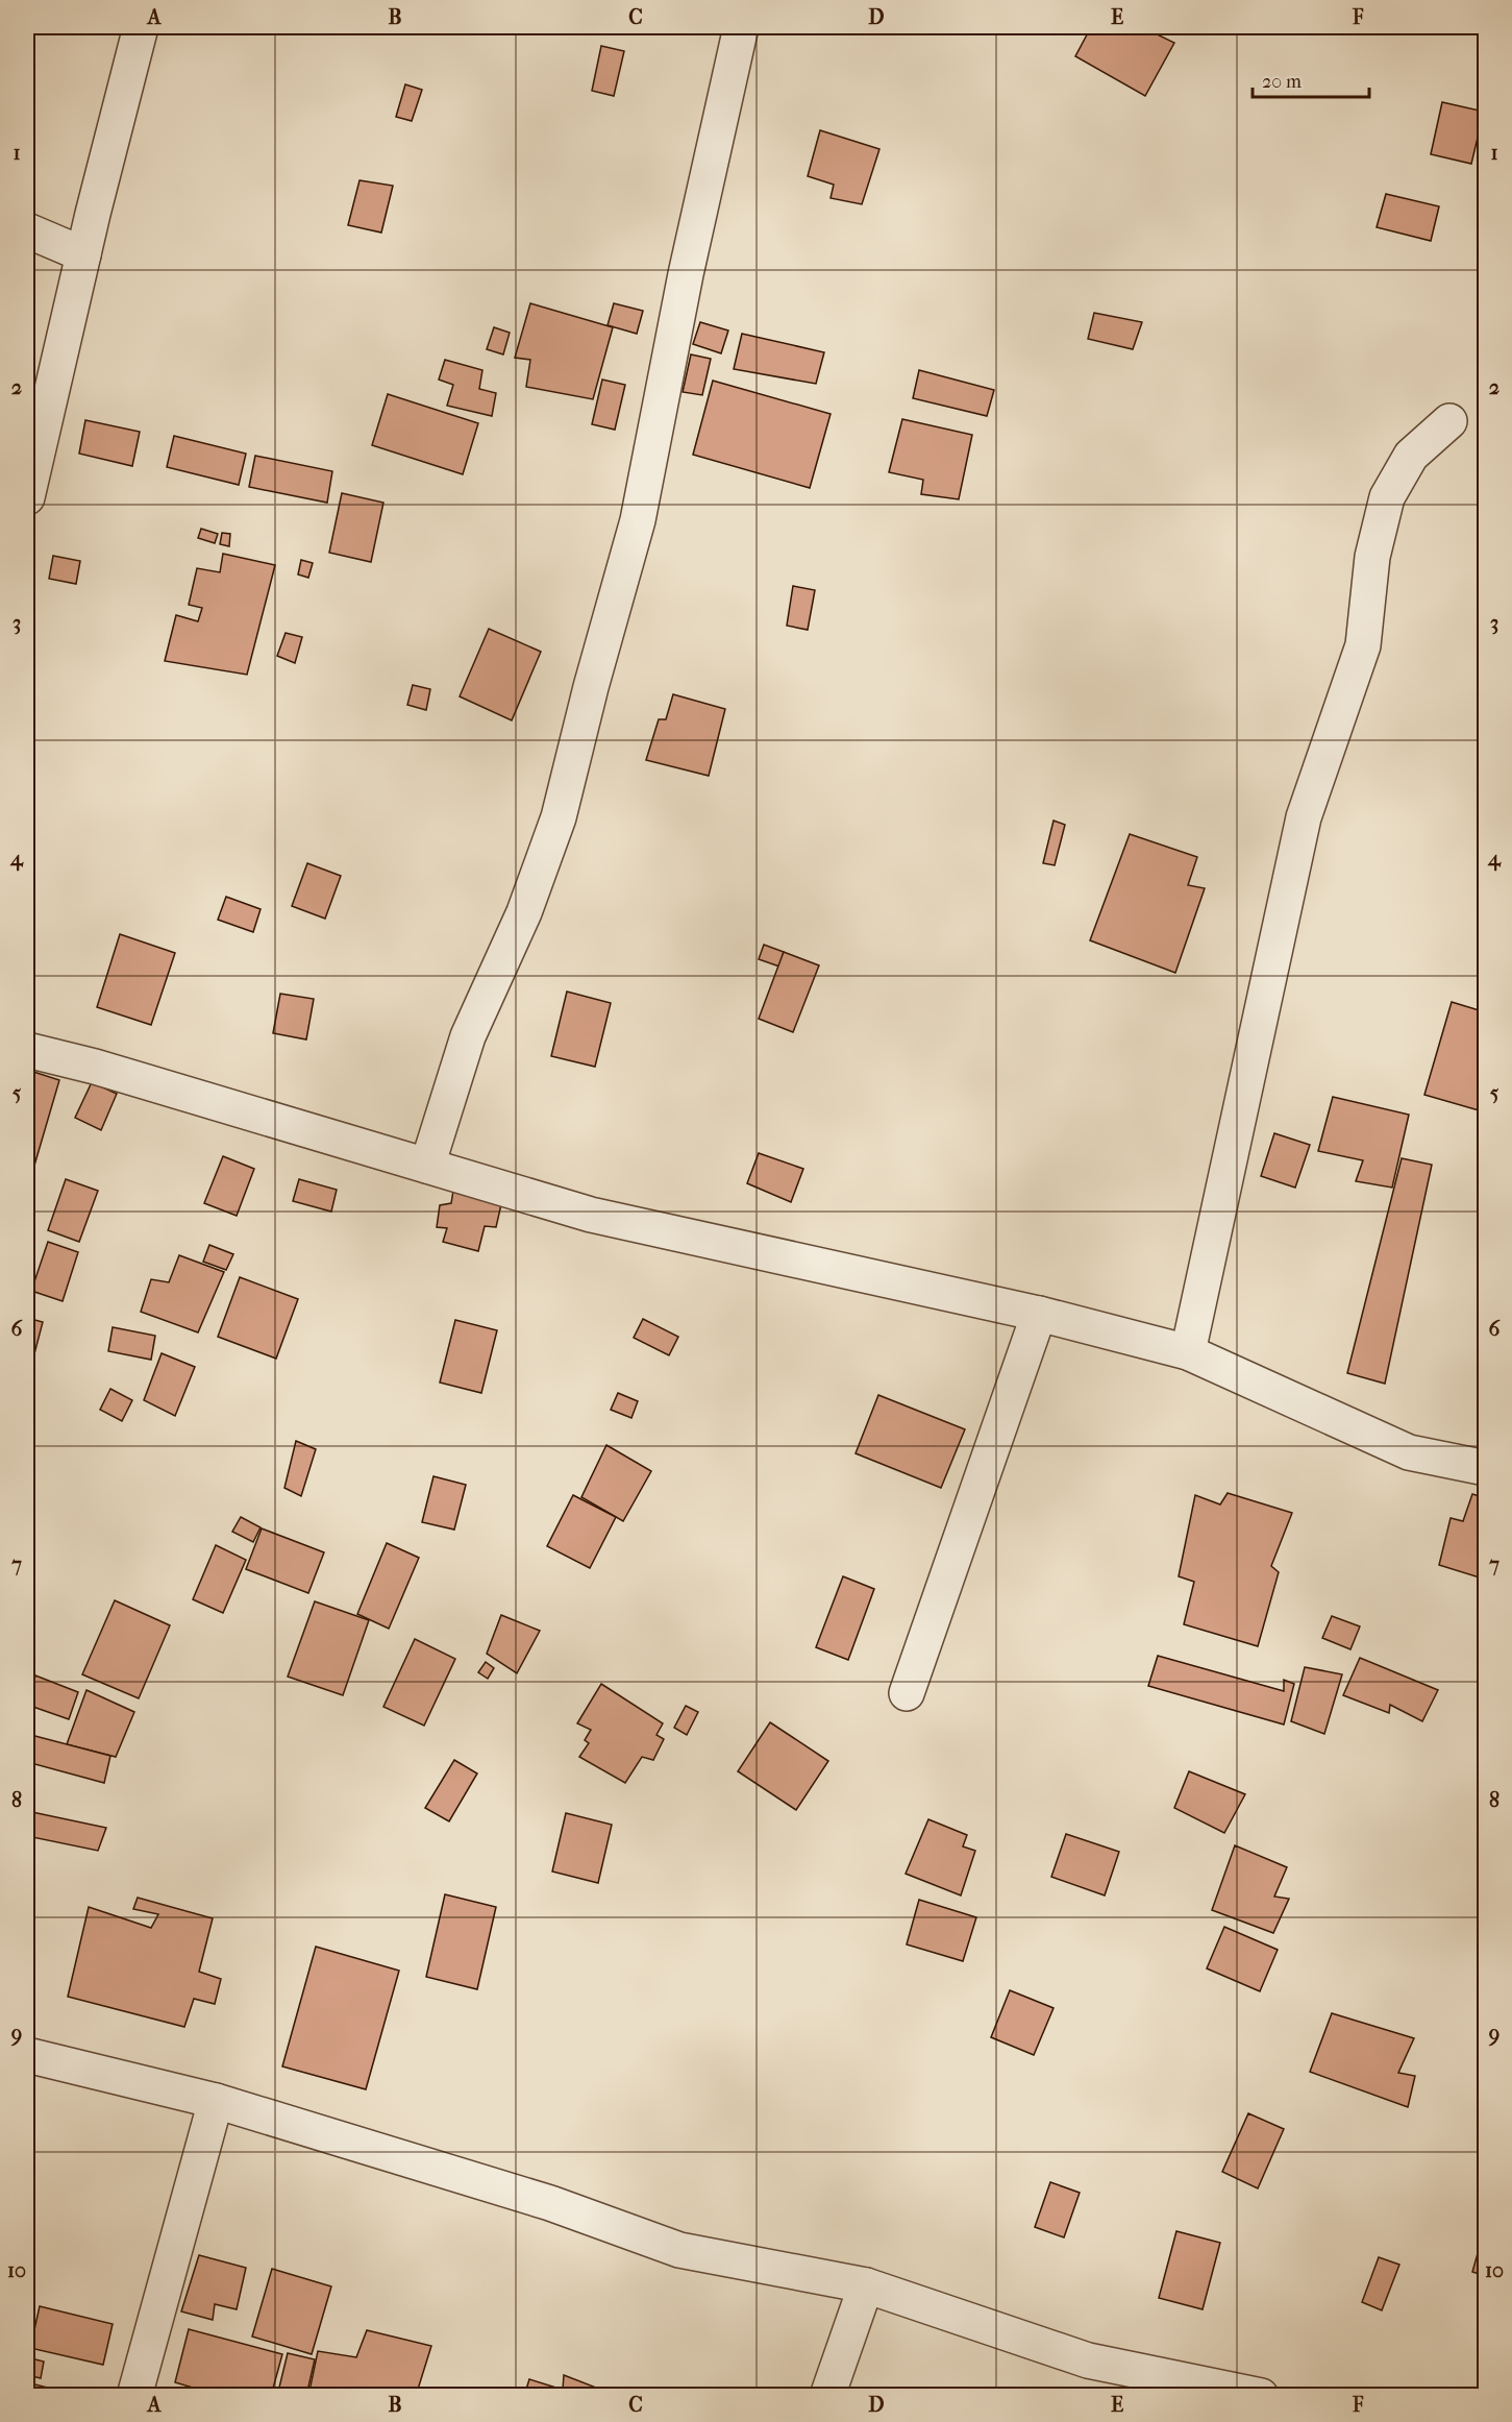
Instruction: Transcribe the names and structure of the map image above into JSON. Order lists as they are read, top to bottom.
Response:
{
  "scale_bar": "20 m",
  "grid": {
    "columns": [
      "A",
      "B",
      "C",
      "D",
      "E",
      "F"
    ],
    "rows": [
      "1",
      "2",
      "3",
      "4",
      "5",
      "6",
      "7",
      "8",
      "9",
      "10"
    ]
  }
}
